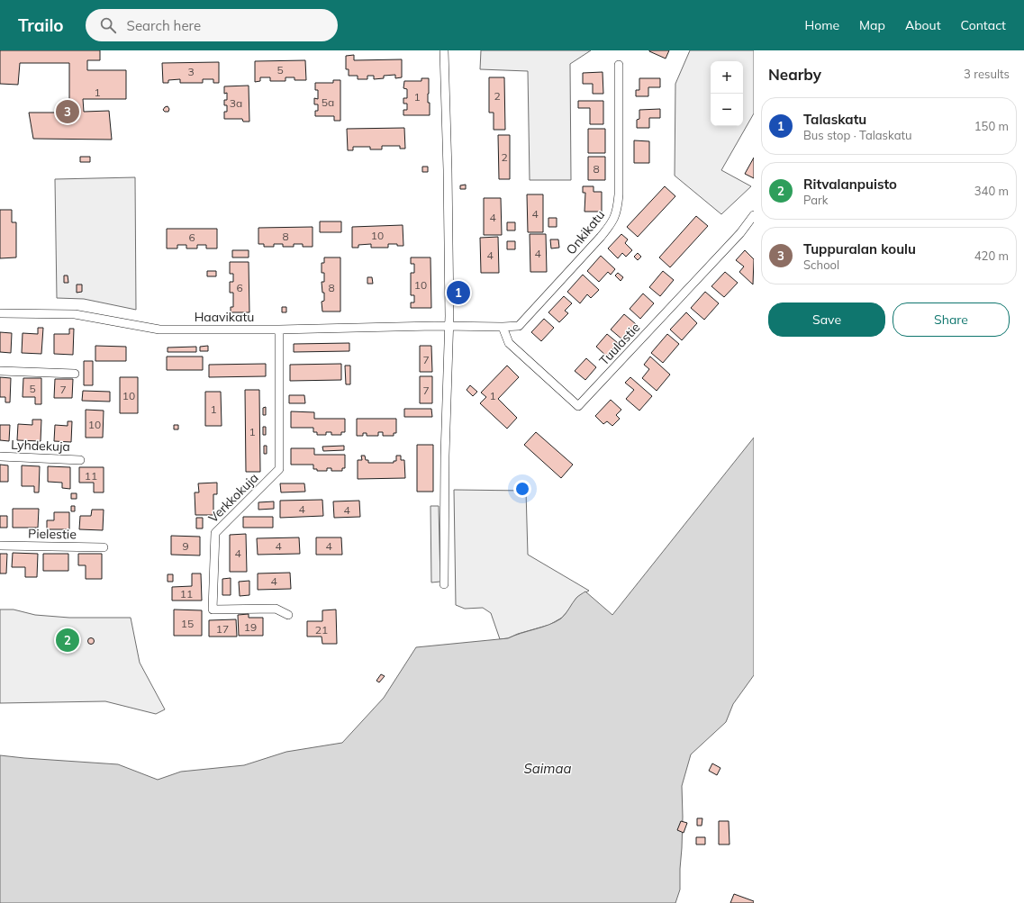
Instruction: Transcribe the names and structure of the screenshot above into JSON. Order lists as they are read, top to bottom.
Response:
{
  "streets": {
    "street": [
      "Onkikatu",
      "Haavikatu",
      "Tuulastie",
      "Lyhdekuja",
      "Verkkokuja",
      "Pielestie"
    ]
  },
  "crossings": [
    ["Onkikatu", "Haavikatu"],
    ["Onkikatu", "Tuulastie"],
    ["Haavikatu", "Verkkokuja"]
  ],
  "water": ["Saimaa"],
  "house_numbers": [
    "5",
    "3",
    "1",
    "2",
    "1",
    "5a",
    "3a",
    "2",
    "8",
    "4",
    "4",
    "10",
    "8",
    "6",
    "4",
    "4",
    "10",
    "6",
    "8",
    "7",
    "5",
    "7",
    "7",
    "10",
    "1",
    "1",
    "10",
    "1",
    "11",
    "4",
    "4",
    "9",
    "4",
    "4",
    "4",
    "4",
    "11",
    "15",
    "19",
    "17",
    "21"
  ],
  "page": {
    "header": "Trailo",
    "search": "Search here",
    "nav": [
      "Home",
      "Map",
      "About",
      "Contact"
    ],
    "heading": ["Nearby", "3 results"],
    "map_buttons": ["+", "−"],
    "list": [
      {
        "mark": "1",
        "name": "Talaskatu",
        "note": "Bus stop · Talaskatu",
        "value": "150 m"
      },
      {
        "mark": "2",
        "name": "Ritvalanpuisto",
        "note": "Park",
        "value": "340 m"
      },
      {
        "mark": "3",
        "name": "Tuppuralan koulu",
        "note": "School",
        "value": "420 m"
      }
    ],
    "pins": ["3", "1", "2"],
    "buttons": ["Save", "Share"]
  }
}
